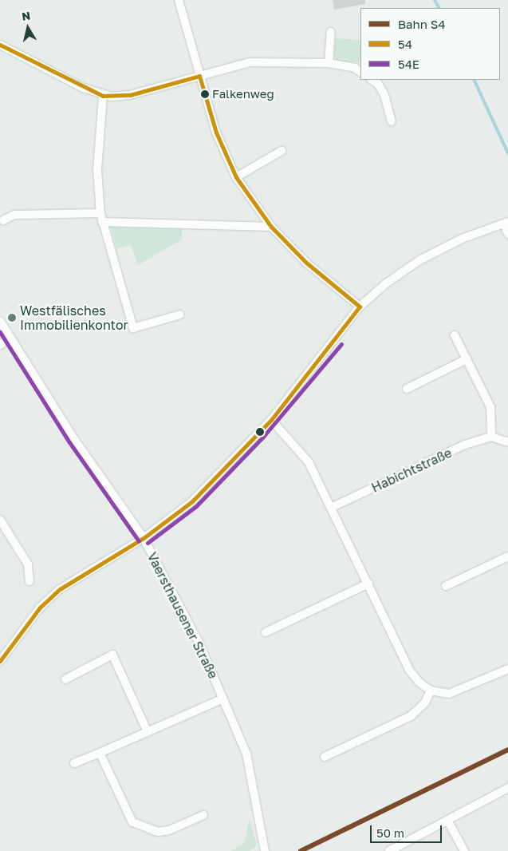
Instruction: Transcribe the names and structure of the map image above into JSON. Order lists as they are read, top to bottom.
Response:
{
  "streets": {
    "street": ["Habichtstraße", "Vaersthausener Straße"]
  },
  "places": ["Falkenweg", "Westfälisches Immobilienkontor"],
  "lines": ["transit line 54", "transit line 54E", "rail line S4"],
  "legend": ["Bahn S4", "54", "54E"],
  "scale_bar": "50 m",
  "north": "top"
}
